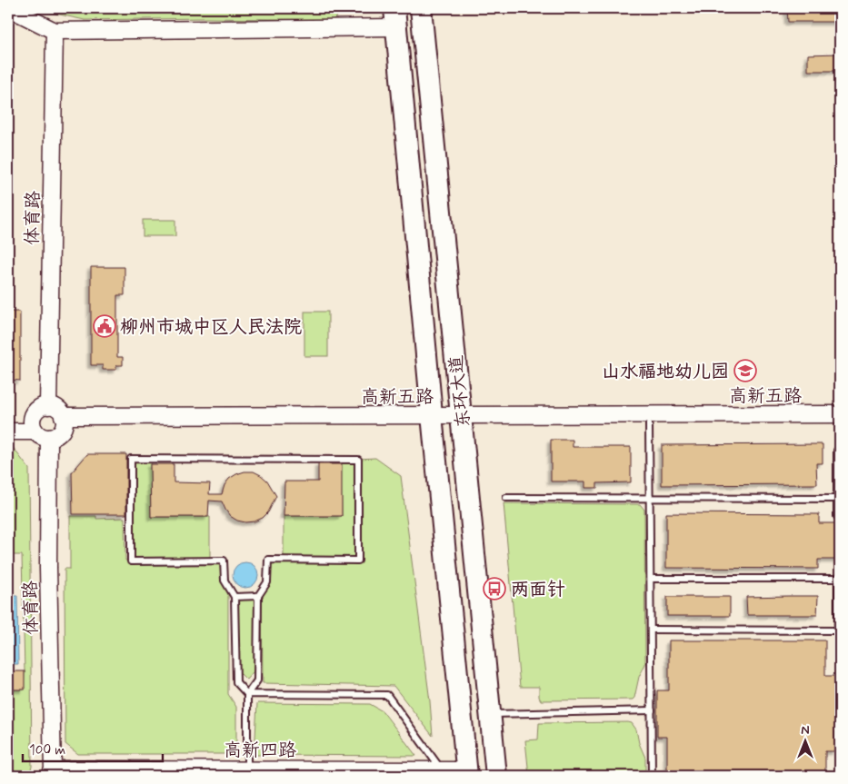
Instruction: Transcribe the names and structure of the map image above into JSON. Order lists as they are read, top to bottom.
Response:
{
  "streets": {
    "highway": ["东环大道"],
    "street": ["体育路", "高新五路", "高新四路"]
  },
  "crossings": [
    ["体育路", "高新五路"],
    ["体育路", "高新四路"],
    ["东环大道", "高新五路"],
    ["东环大道", "高新四路"]
  ],
  "places": {
    "public building": ["柳州市城中区人民法院"],
    "school or university": ["山水福地幼儿园"],
    "bus stop": ["两面针"]
  },
  "scale_bar": "100 m",
  "north": "top"
}
